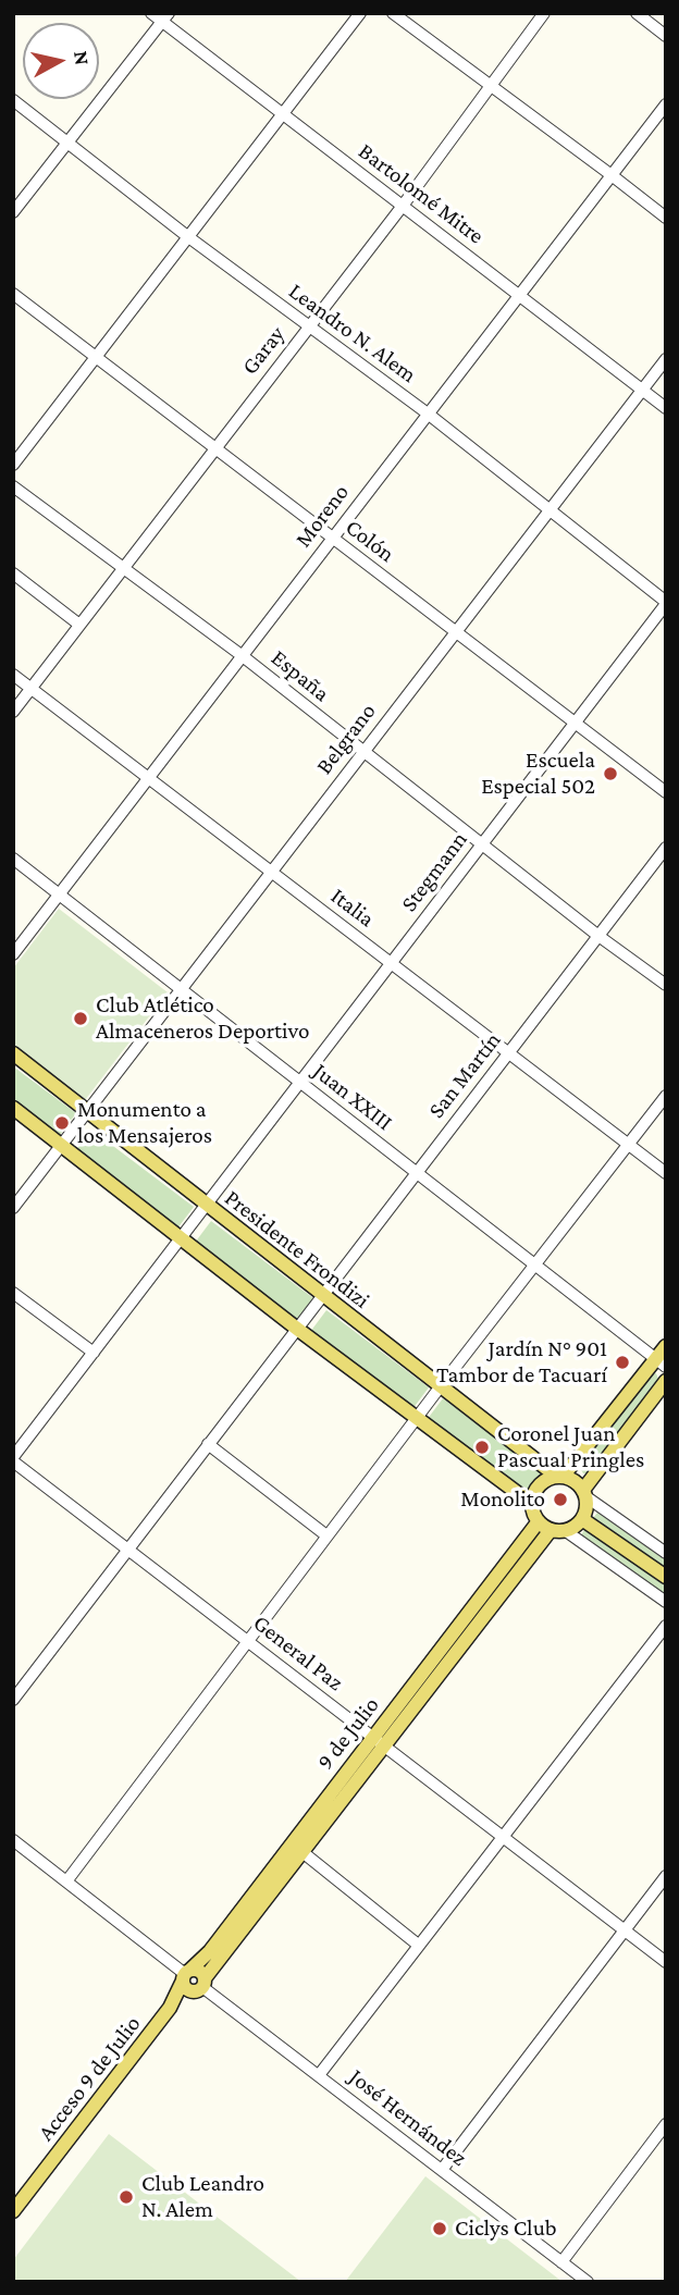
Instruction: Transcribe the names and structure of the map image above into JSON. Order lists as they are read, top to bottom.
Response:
{
  "streets": {
    "main road": ["Presidente Frondizi", "9 de Julio", "Acceso 9 de Julio"],
    "street": [
      "Bartolomé Mitre",
      "Leandro N. Alem",
      "Garay",
      "Moreno",
      "Colón",
      "España",
      "Belgrano",
      "Stegmann",
      "Italia",
      "San Martín",
      "Juan XXIII",
      "General Paz",
      "José Hernández"
    ]
  },
  "crossings": [
    ["Bartolomé Mitre", "Garay"],
    ["Bartolomé Mitre", "Moreno"],
    ["Bartolomé Mitre", "Belgrano"],
    ["Leandro N. Alem", "Garay"],
    ["Leandro N. Alem", "Moreno"],
    ["Leandro N. Alem", "Belgrano"],
    ["Leandro N. Alem", "Stegmann"],
    ["Garay", "Colón"],
    ["Garay", "España"],
    ["Garay", "Italia"],
    ["Moreno", "Colón"],
    ["Moreno", "España"],
    ["Moreno", "Italia"],
    ["Moreno", "Juan XXIII"],
    ["Colón", "Belgrano"],
    ["Colón", "Stegmann"],
    ["España", "Belgrano"],
    ["España", "Stegmann"],
    ["España", "San Martín"],
    ["Belgrano", "Italia"],
    ["Belgrano", "Juan XXIII"],
    ["Belgrano", "Presidente Frondizi"],
    ["Stegmann", "Italia"],
    ["Stegmann", "Juan XXIII"],
    ["Stegmann", "Presidente Frondizi"],
    ["Stegmann", "General Paz"],
    ["Italia", "San Martín"],
    ["San Martín", "Juan XXIII"],
    ["San Martín", "Presidente Frondizi"],
    ["San Martín", "General Paz"],
    ["Presidente Frondizi", "9 de Julio"],
    ["General Paz", "9 de Julio"],
    ["9 de Julio", "Acceso 9 de Julio"],
    ["9 de Julio", "José Hernández"],
    ["Acceso 9 de Julio", "José Hernández"]
  ],
  "places": [
    "Escuela Especial 502",
    "Club Atlético Almaceneros Deportivo",
    "Monumento a los Mensajeros",
    "Jardín N° 901 Tambor de Tacuarí",
    "Coronel Juan Pascual Pringles",
    "Monolito",
    "Club Leandro N. Alem",
    "Ciclys Club"
  ],
  "north": "right"
}
